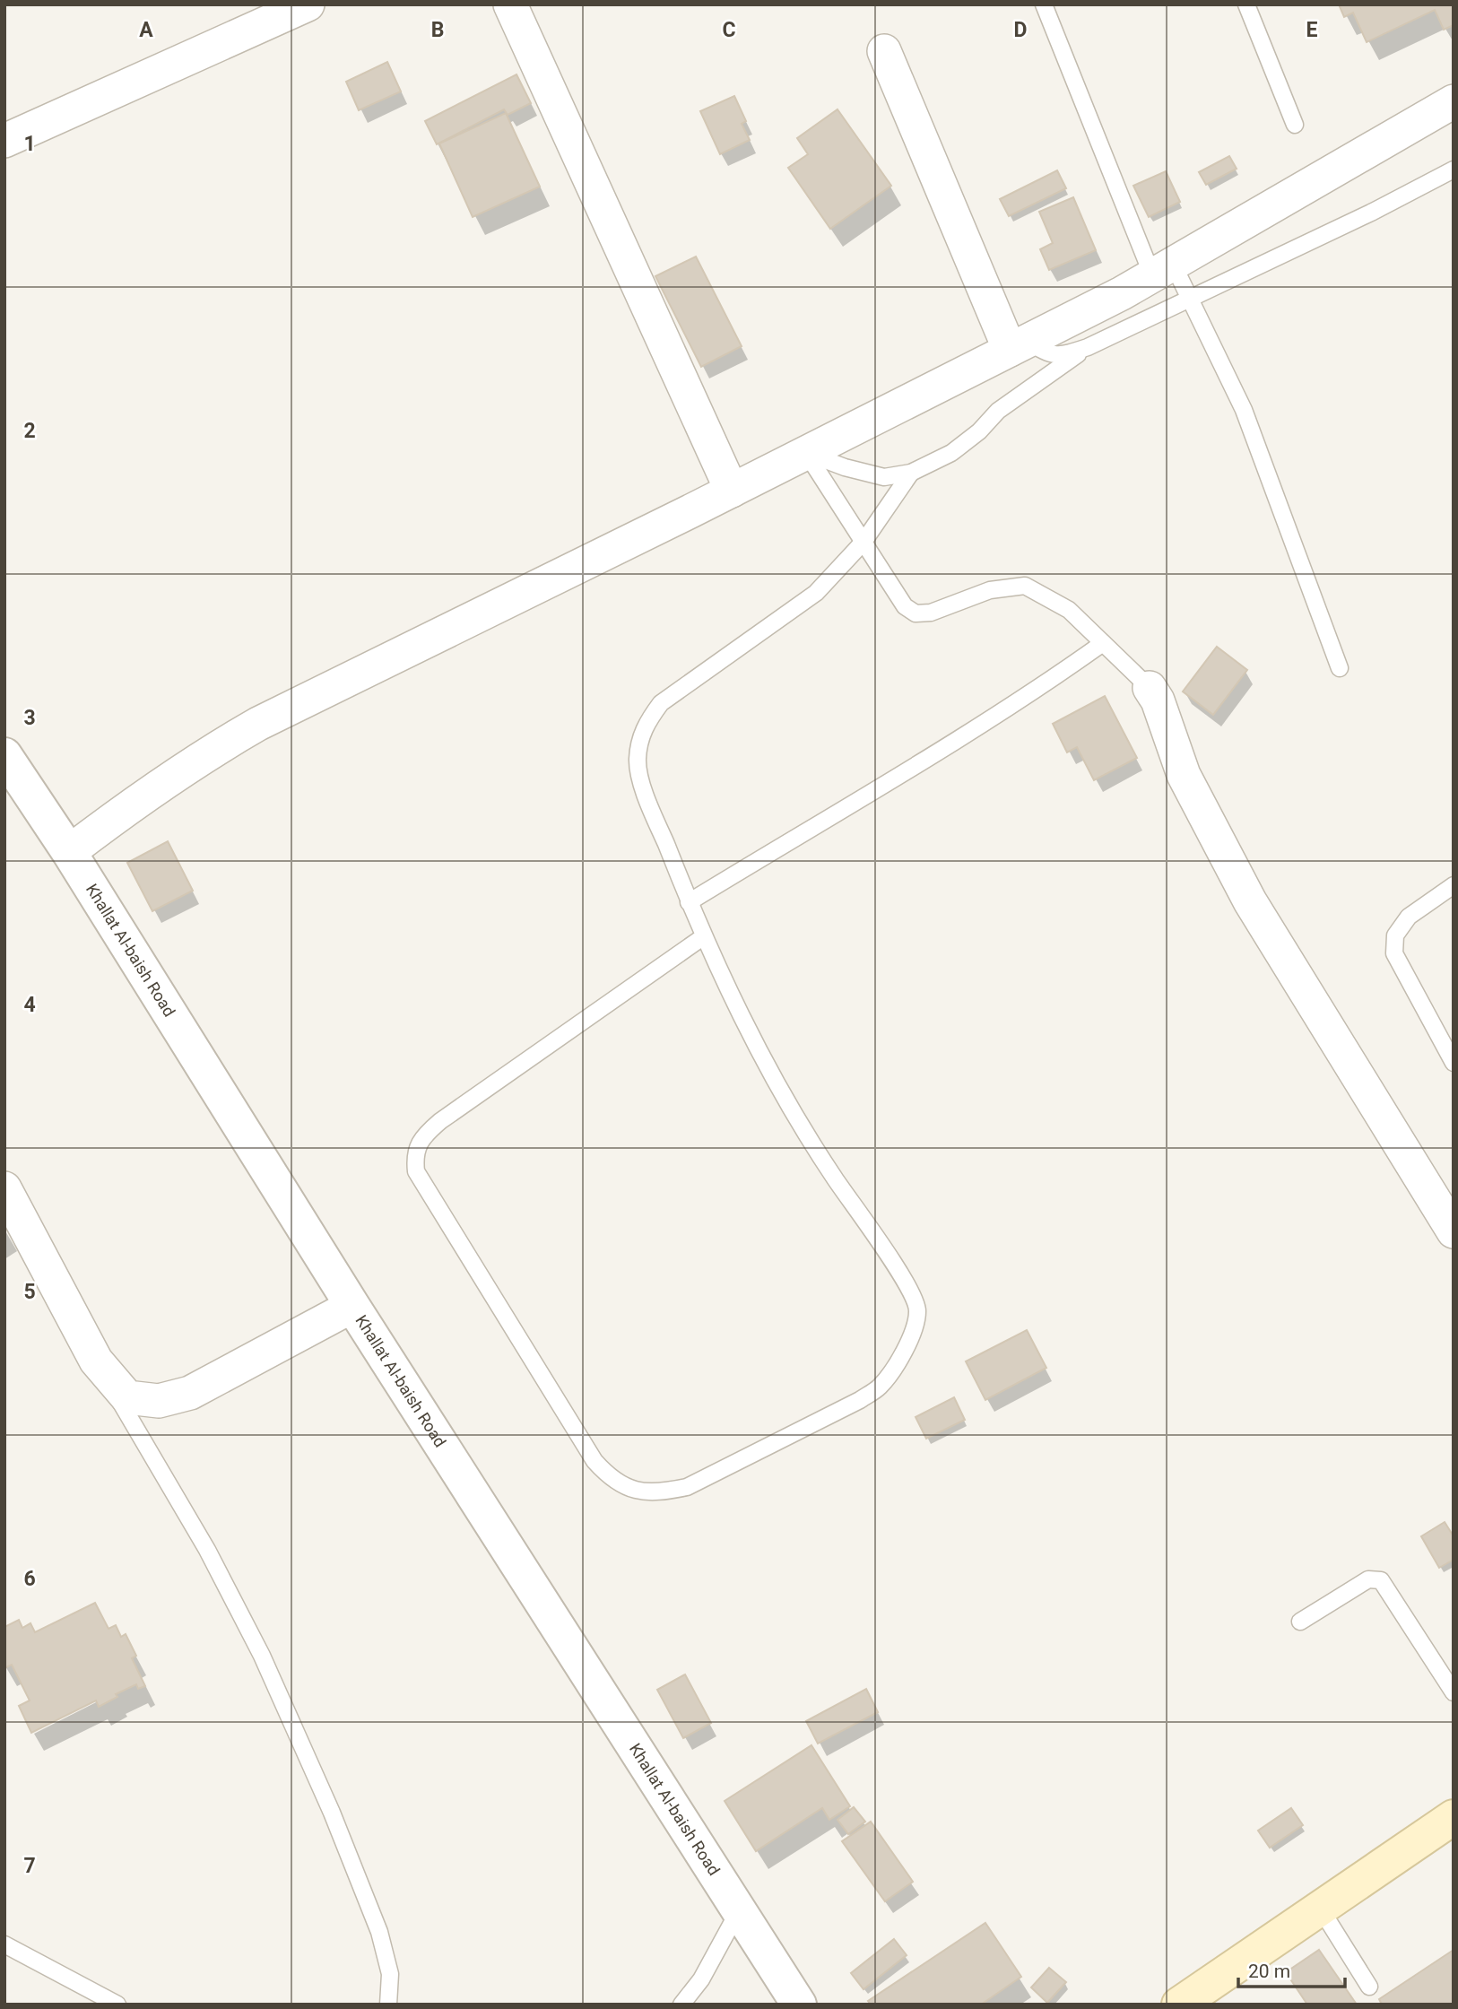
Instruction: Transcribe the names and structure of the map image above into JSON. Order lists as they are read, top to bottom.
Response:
{
  "streets": {
    "street": ["Khallat Al-baish Road"]
  },
  "scale_bar": "20 m",
  "grid": {
    "columns": [
      "A",
      "B",
      "C",
      "D",
      "E"
    ],
    "rows": [
      "1",
      "2",
      "3",
      "4",
      "5",
      "6",
      "7"
    ]
  }
}
